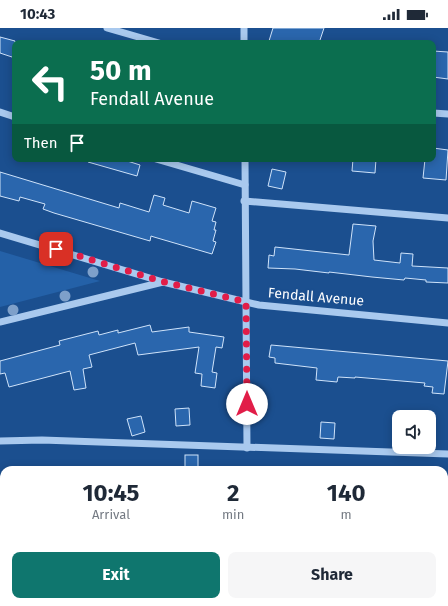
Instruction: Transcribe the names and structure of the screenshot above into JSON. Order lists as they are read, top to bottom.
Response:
{
  "streets": {
    "street": ["Fendall Avenue"]
  },
  "page": {
    "status": "10:43",
    "turn": ["50 m", "Fendall Avenue"],
    "then": "Then",
    "eta": [
      "10:45",
      "Arrival",
      "2",
      "min",
      "140",
      "m"
    ],
    "buttons": ["Exit", "Share"]
  }
}
